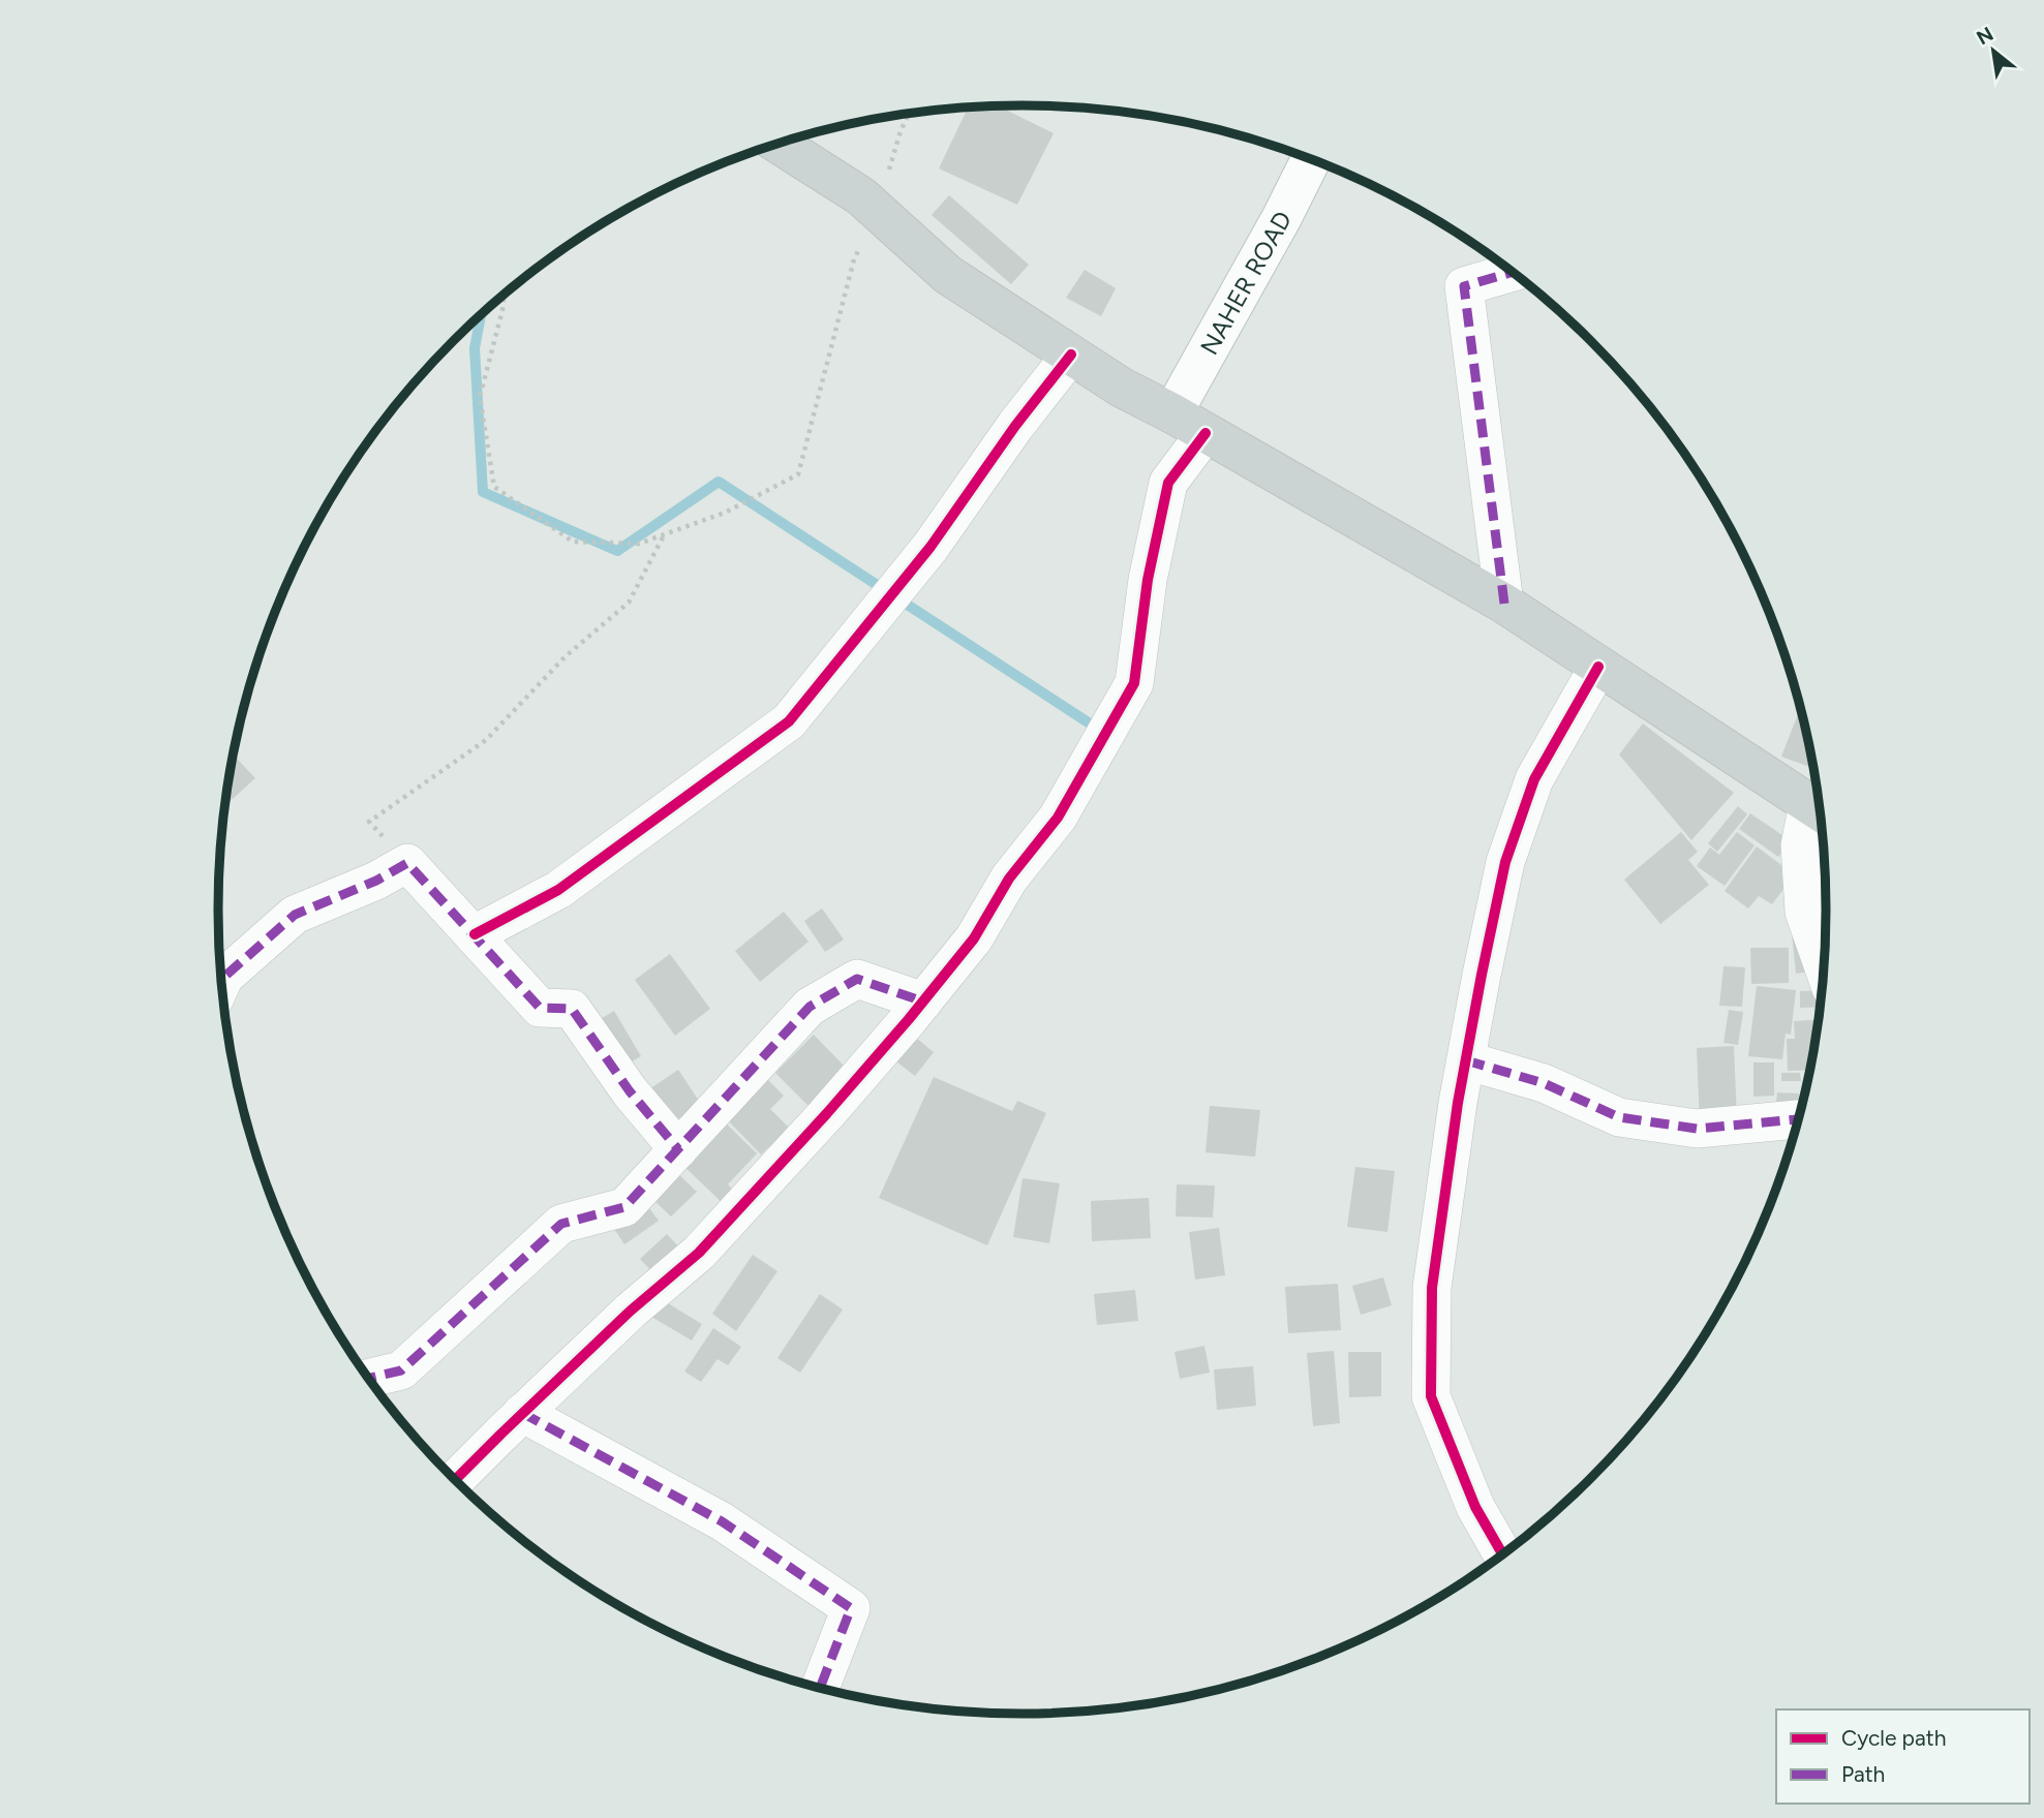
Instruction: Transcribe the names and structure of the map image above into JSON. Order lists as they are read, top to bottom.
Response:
{
  "streets": {
    "main road": ["NAHER ROAD"]
  },
  "legend": ["Cycle path", "Path"],
  "north": "top left"
}
